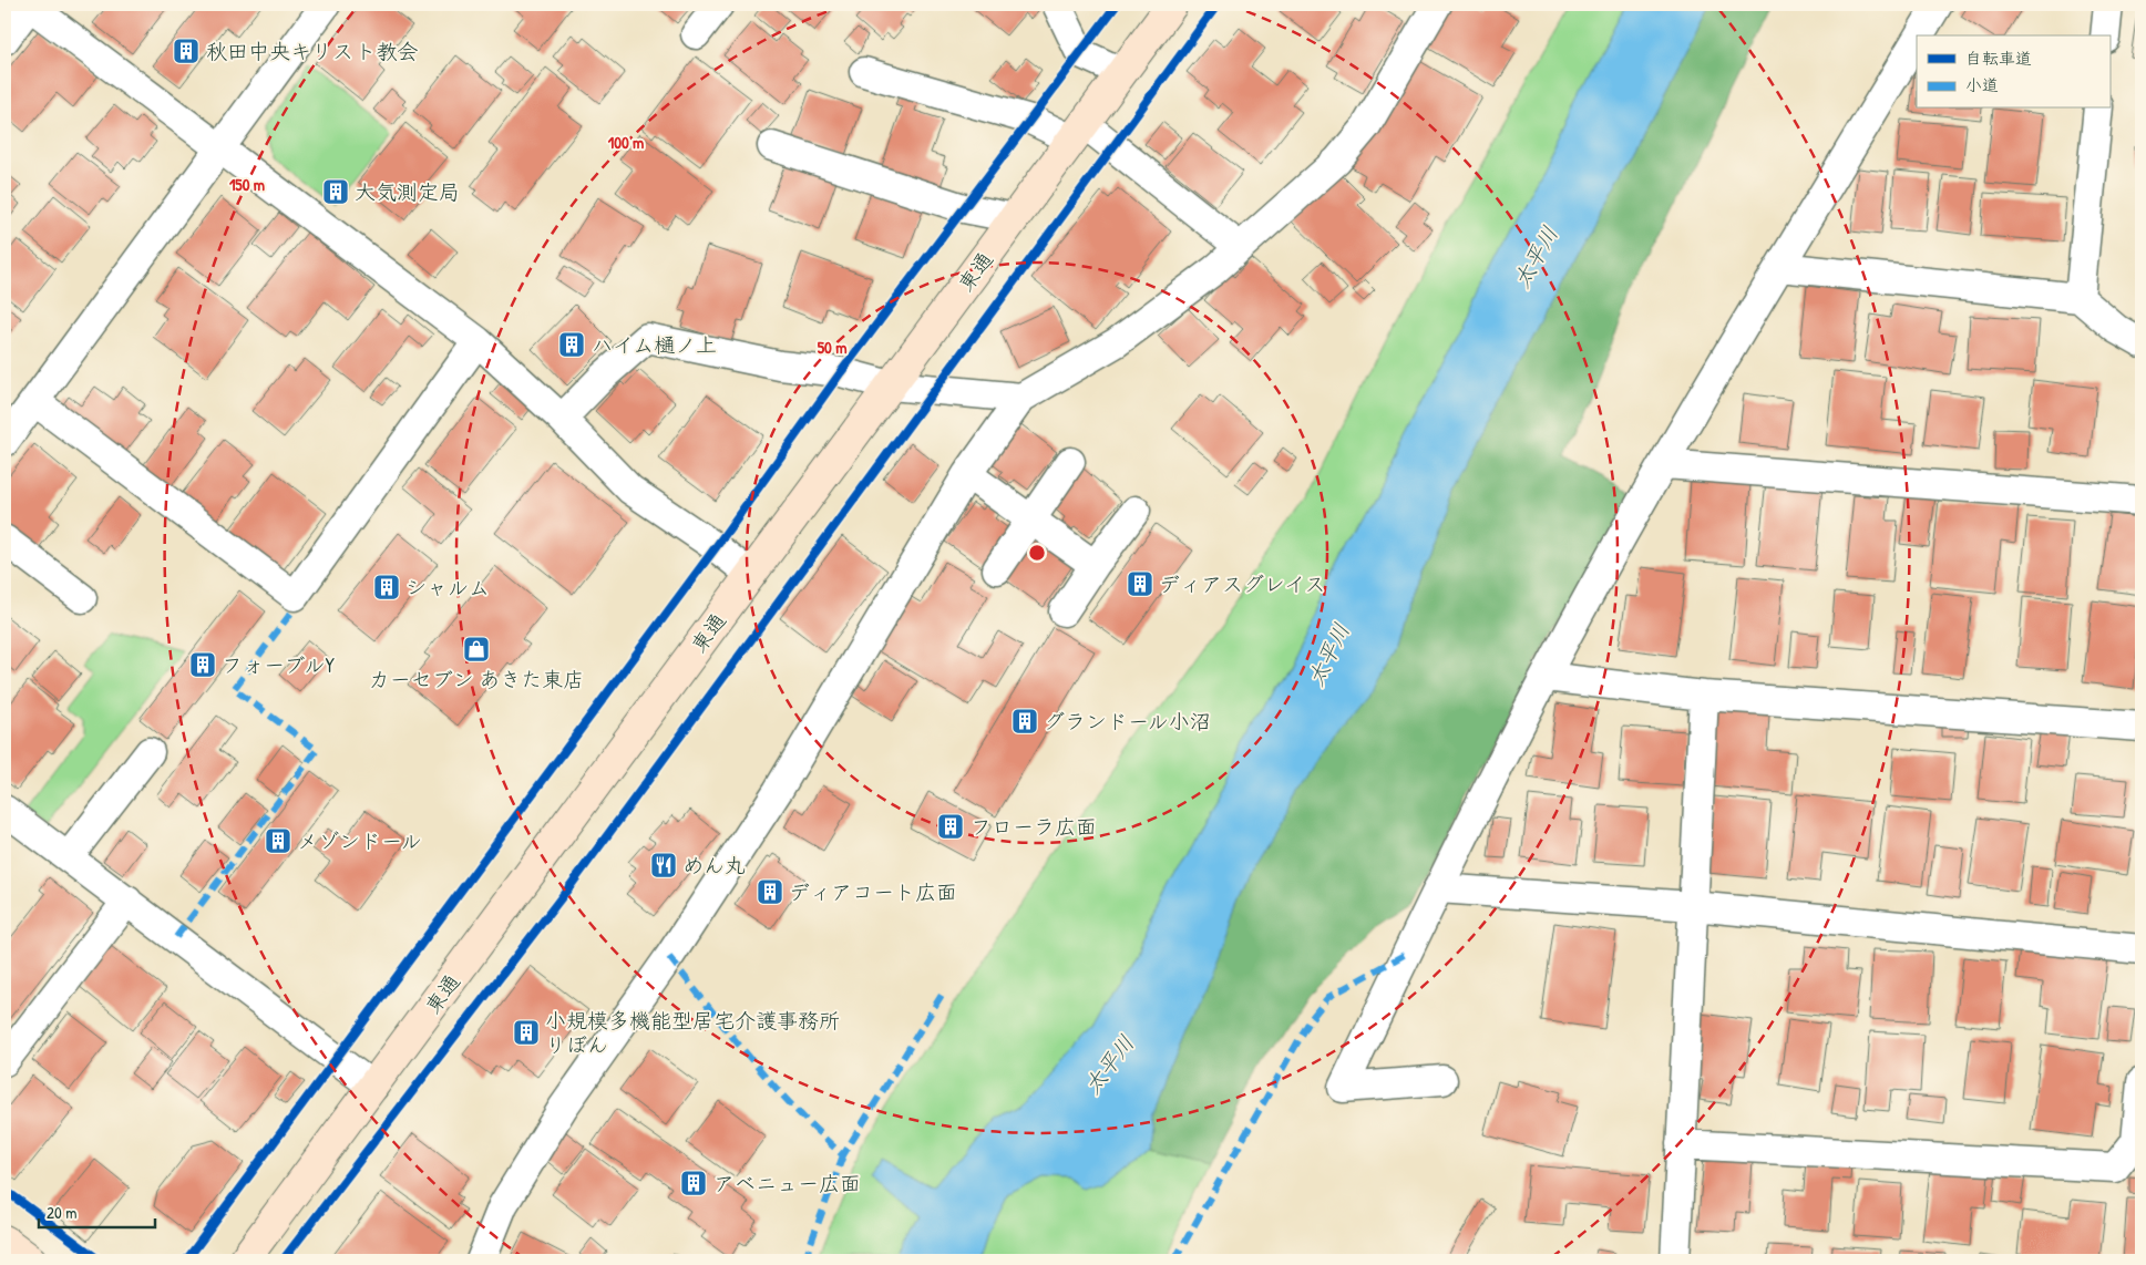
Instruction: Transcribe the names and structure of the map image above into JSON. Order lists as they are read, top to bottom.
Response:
{
  "streets": {
    "street": ["東通"]
  },
  "water": ["太平川"],
  "places": {
    "building": [
      "秋田中央キリスト教会",
      "大気測定局",
      "ハイム樋ノ上",
      "ディアスグレイス",
      "シャルム",
      "フォーブルY",
      "グランドール小沼",
      "フローラ広面",
      "メゾンドール",
      "ディアコート広面",
      "小規模多機能型居宅介護事務所 りぼん",
      "アベニュー広面"
    ],
    "shop": ["カーセブン あきた東店"],
    "restaurant": ["めん丸"]
  },
  "legend": ["自転車道", "小道"],
  "scale_bar": "20 m",
  "rings": ["100 m", "150 m", "50 m"]
}
